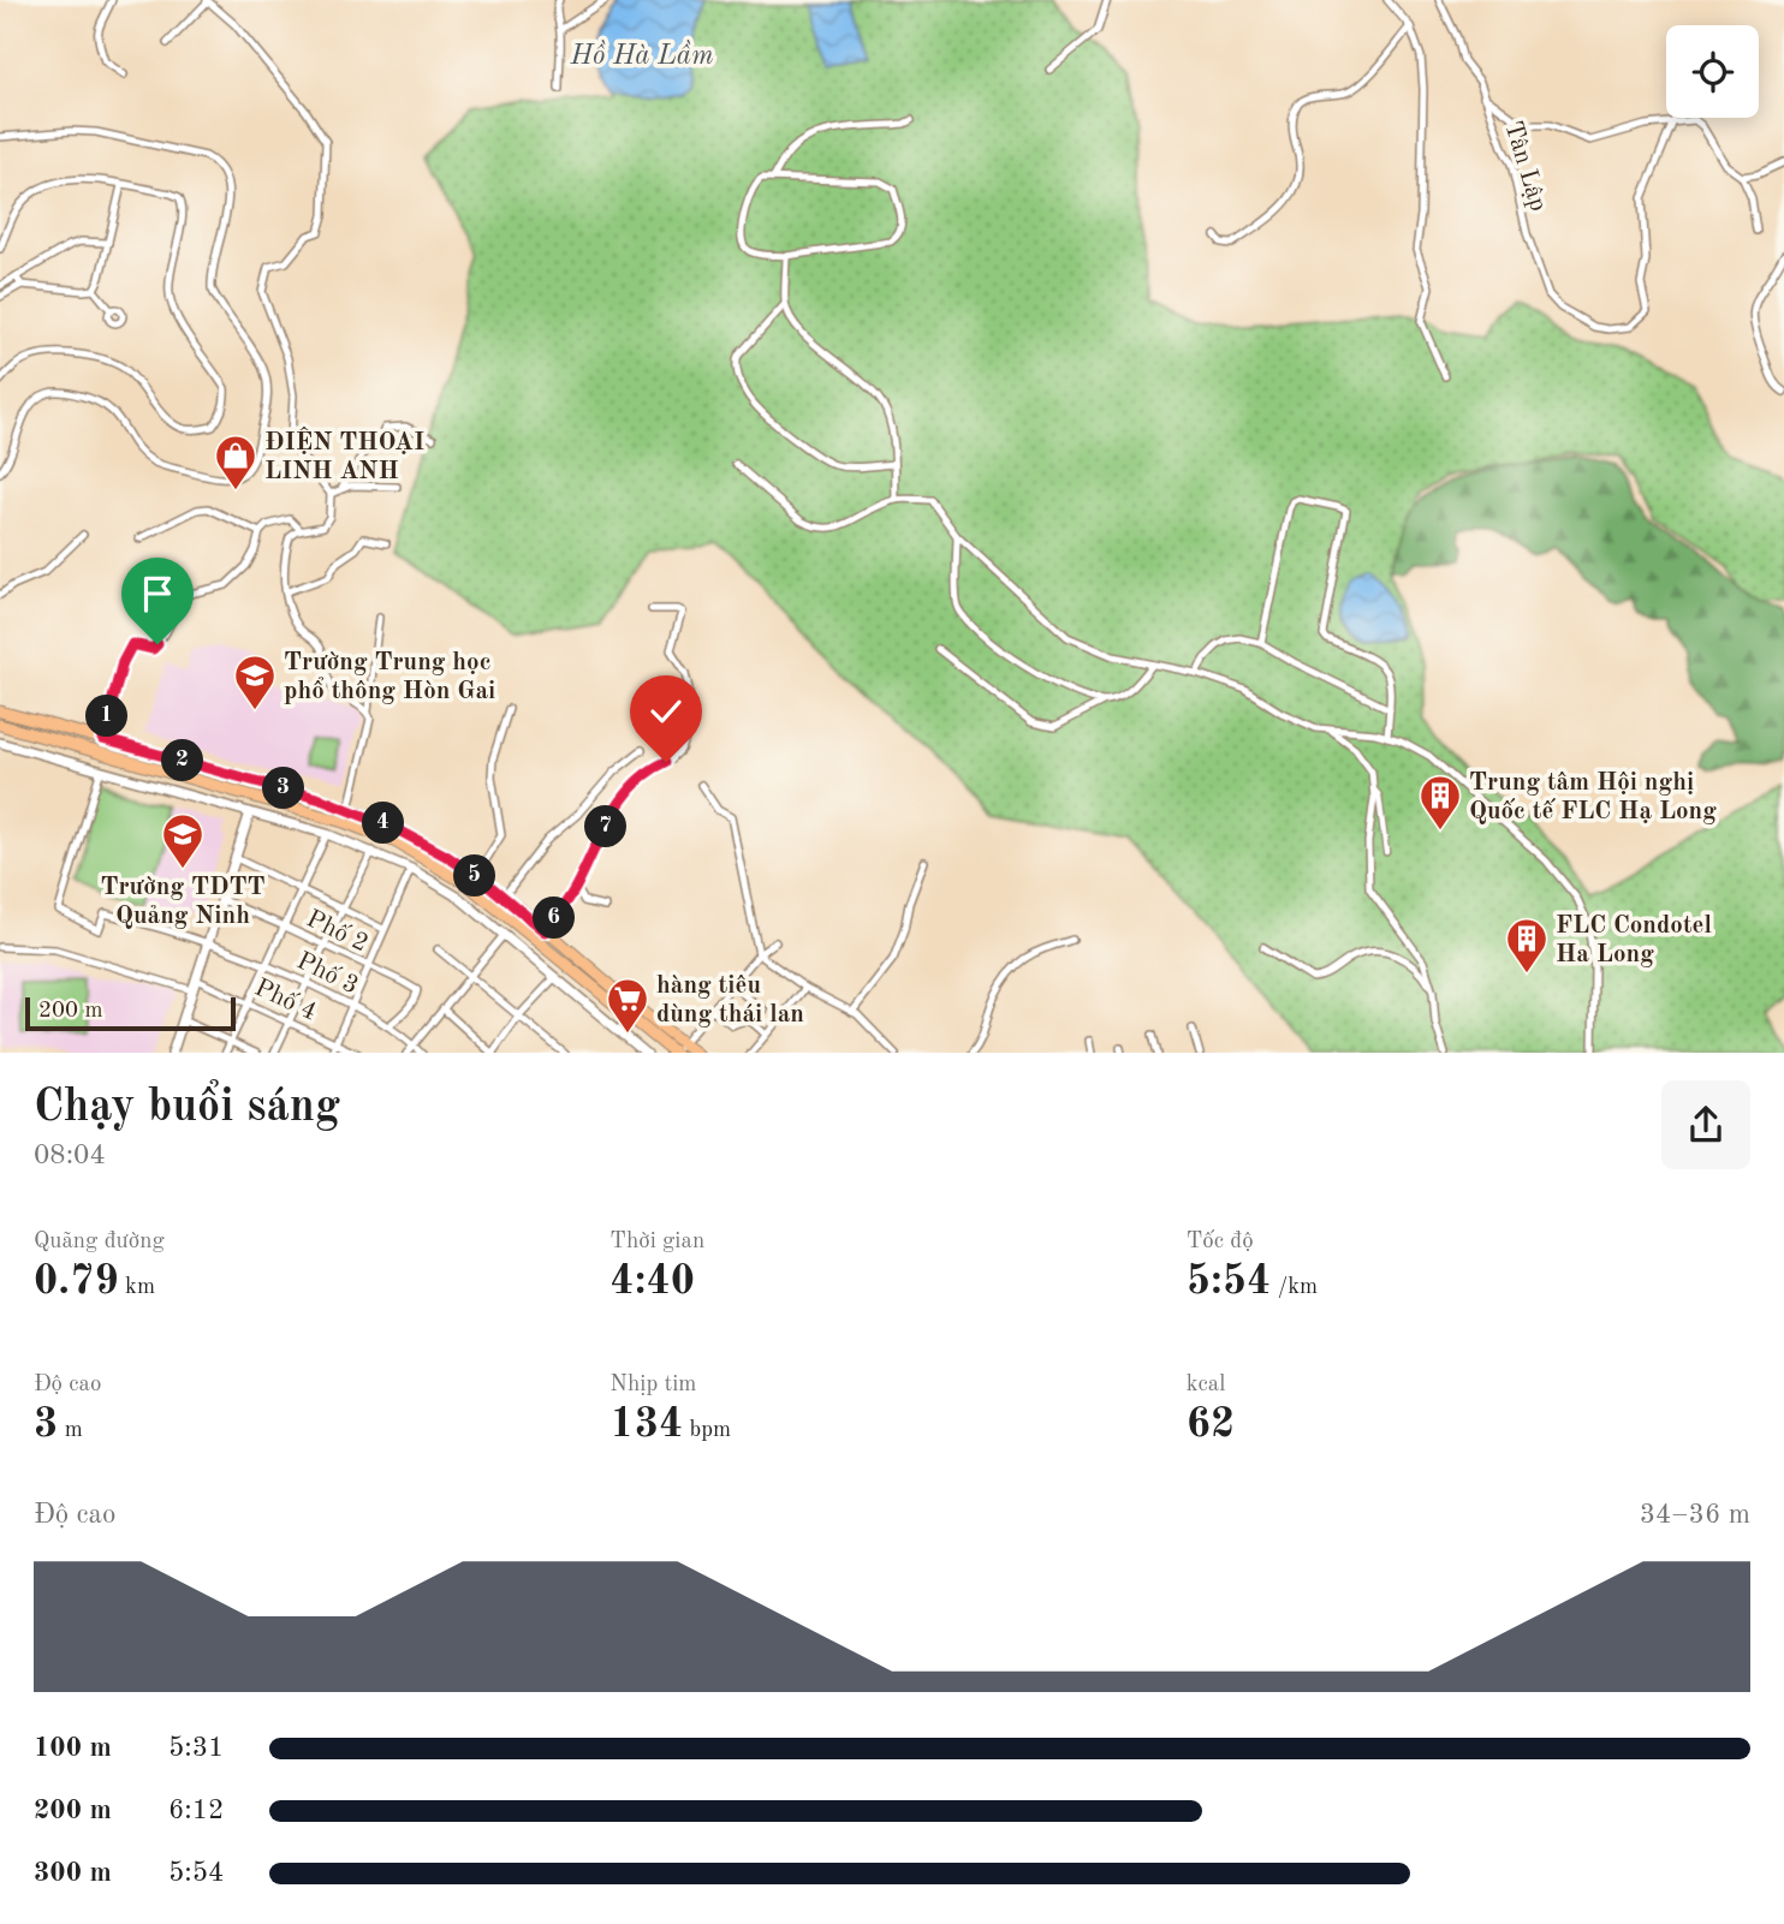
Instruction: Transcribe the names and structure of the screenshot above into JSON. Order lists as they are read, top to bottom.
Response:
{
  "streets": {
    "street": [
      "Tân Lập",
      "Phố 2",
      "Phố 3",
      "Phố 4"
    ]
  },
  "crossings": [
    ["Phố 2", "Phố 3"]
  ],
  "water": ["Hồ Hà Lầm"],
  "places": {
    "shop": ["ĐIỆN THOẠI LINH ANH"],
    "school or university": ["Trường Trung học phổ thông Hòn Gai", "Trường TDTT Quảng Ninh"],
    "building": ["Trung tâm Hội nghị Quốc tế FLC Hạ Long", "FLC Condotel Ha Long"],
    "supermarket": ["hàng tiêu dùng thái lan"]
  },
  "scale_bar": "200 m",
  "page": {
    "pins": [
      "1",
      "2",
      "3",
      "4",
      "7",
      "5",
      "6"
    ],
    "scale": "200 m",
    "heading": ["Chạy buổi sáng", "08:04"],
    "stats": [
      ["Quãng đường", "0.79 km"],
      ["Thời gian", "4:40"],
      ["Tốc độ", "5:54 /km"],
      ["Độ cao", "3 m"],
      ["Nhịp tim", "134 bpm"],
      ["kcal", "62"]
    ],
    "chart": ["Độ cao", "34–36 m"],
    "list": [
      {
        "name": "100 m",
        "note": "5:31"
      },
      {
        "name": "200 m",
        "note": "6:12"
      },
      {
        "name": "300 m",
        "note": "5:54"
      }
    ]
  }
}
